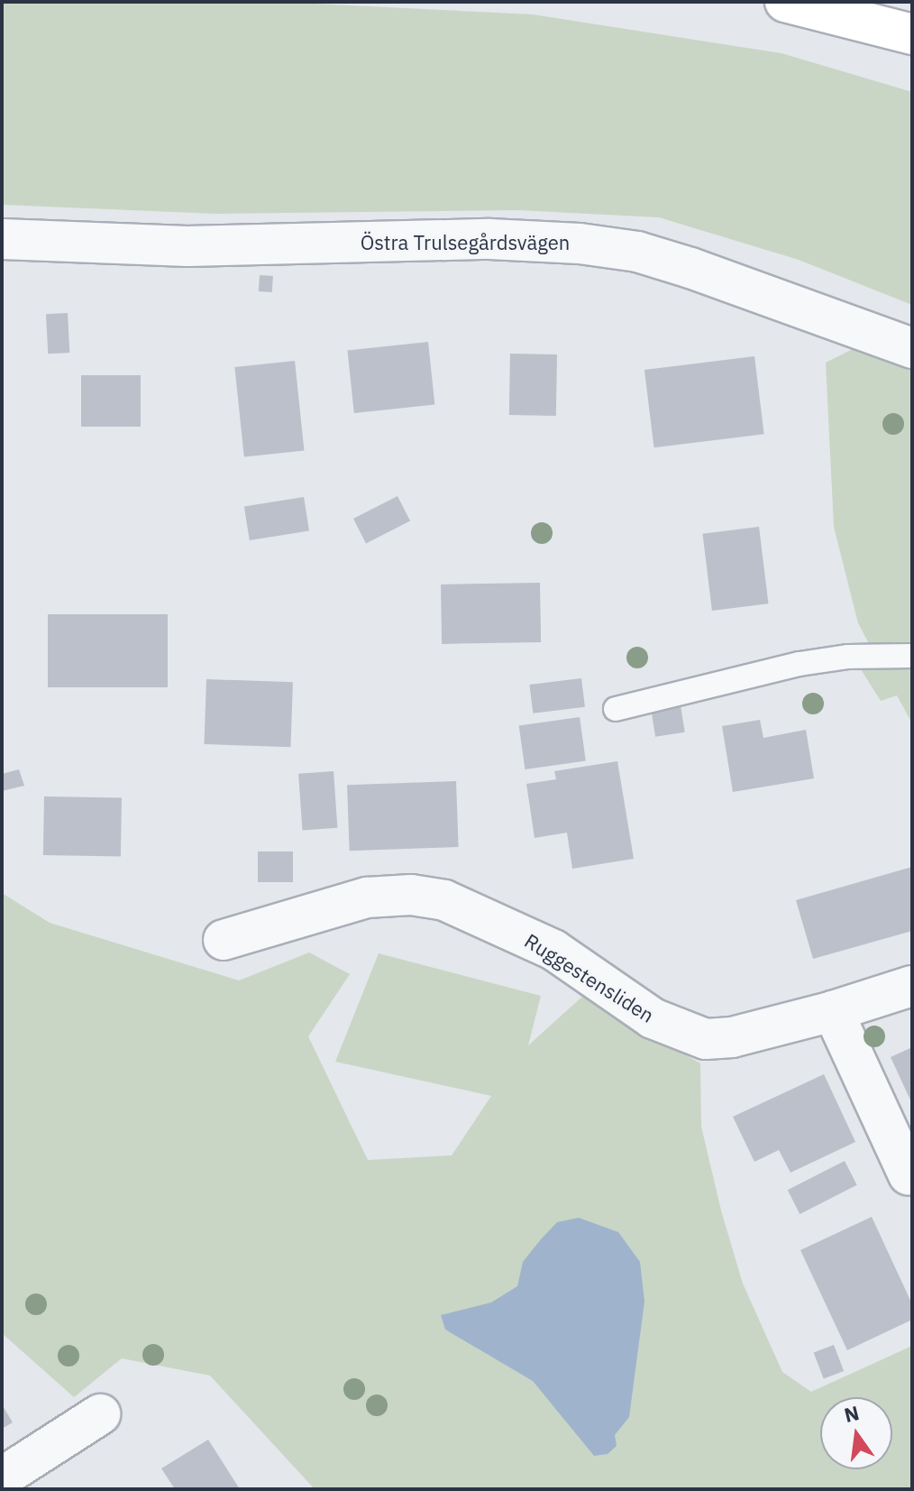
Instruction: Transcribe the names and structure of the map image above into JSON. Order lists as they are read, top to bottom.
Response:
{
  "streets": {
    "street": ["Östra Trulsegårdsvägen", "Ruggestensliden"]
  },
  "north": "top"
}
